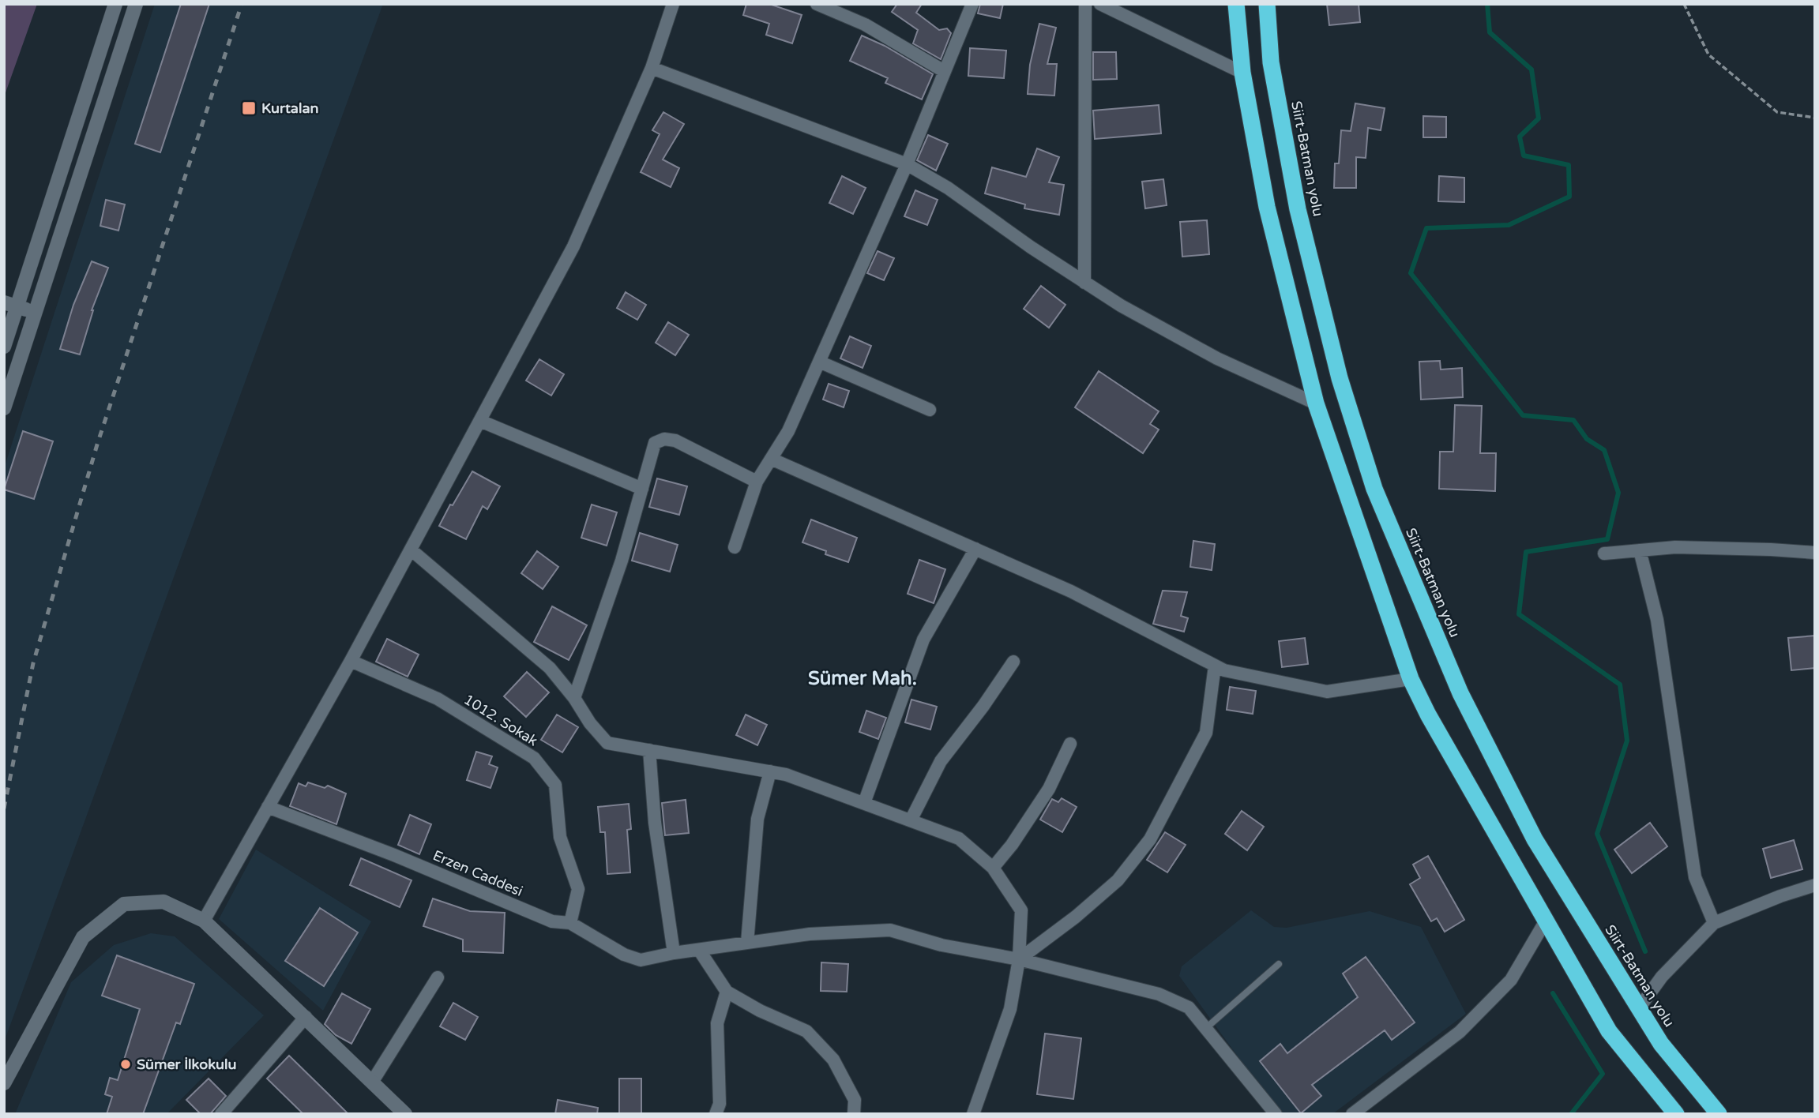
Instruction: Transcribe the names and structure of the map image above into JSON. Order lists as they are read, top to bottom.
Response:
{
  "streets": {
    "highway": ["Siirt-Batman yolu"],
    "street": ["1012. Sokak", "Erzen Caddesi"]
  },
  "crossings": [
    ["1012. Sokak", "Erzen Caddesi"]
  ],
  "districts": ["Sümer Mah."],
  "places": {
    "transit": ["Kurtalan"],
    "other": ["Sümer İlkokulu"]
  }
}
